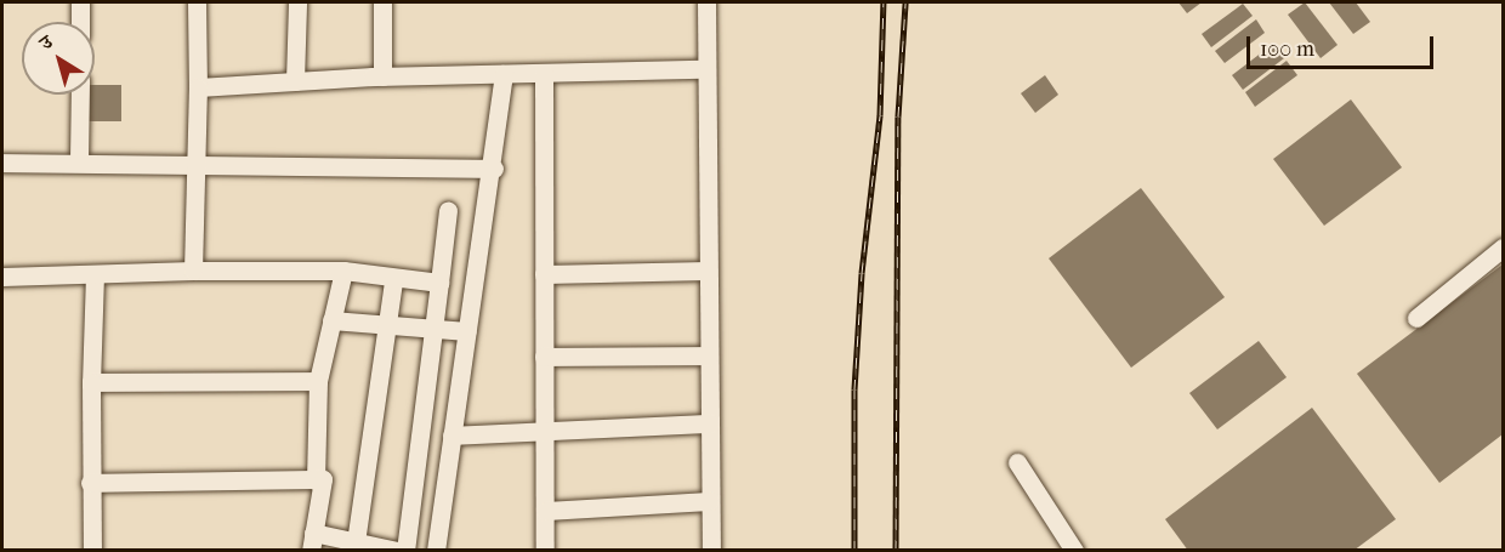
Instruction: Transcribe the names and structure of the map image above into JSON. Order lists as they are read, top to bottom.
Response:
{
  "scale_bar": "100 m",
  "north": "top left"
}
